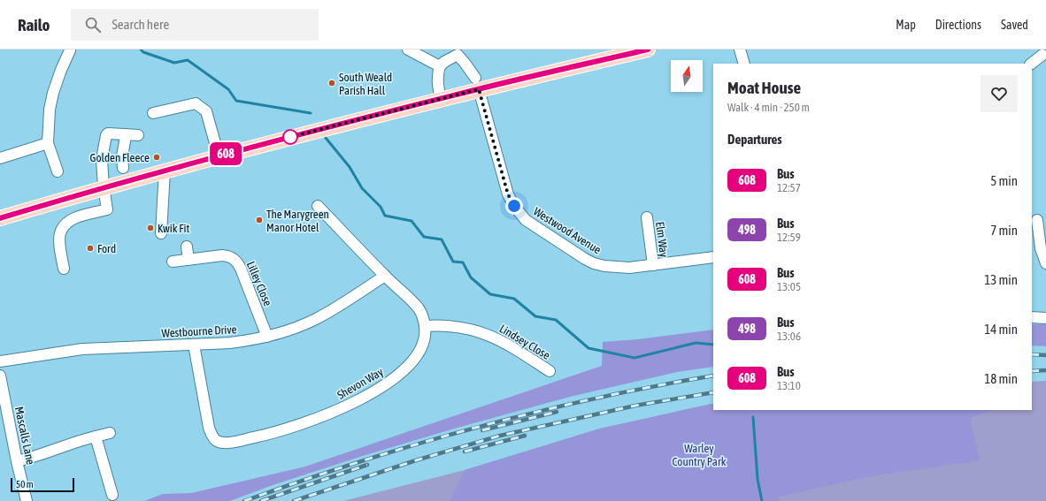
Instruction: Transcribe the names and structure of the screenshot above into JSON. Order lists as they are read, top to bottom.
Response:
{
  "streets": {
    "street": [
      "Westwood Avenue",
      "Elm Way",
      "Lilley Close",
      "Westbourne Drive",
      "Lindsey Close",
      "Shevon Way",
      "Mascalls Lane"
    ]
  },
  "crossings": [
    ["Westwood Avenue", "Elm Way"],
    ["Lilley Close", "Westbourne Drive"],
    ["Westbourne Drive", "Shevon Way"],
    ["Lindsey Close", "Shevon Way"]
  ],
  "parks": ["Warley Country Park"],
  "places": [
    "South Weald Parish Hall",
    "Golden Fleece",
    "The Marygreen Manor Hotel",
    "Kwik Fit",
    "Ford"
  ],
  "lines": ["bus line 608"],
  "scale_bar": "50 m",
  "north": "top",
  "page": {
    "header": "Railo",
    "search": "Search here",
    "nav": ["Map", "Directions", "Saved"],
    "on_map": "608",
    "heading": [
      ["Moat House", "Walk · 4 min · 250 m"],
      "Departures"
    ],
    "list": [
      {
        "mark": "608",
        "name": "Bus",
        "note": "12:57",
        "value": "5 min"
      },
      {
        "mark": "498",
        "name": "Bus",
        "note": "12:59",
        "value": "7 min"
      },
      {
        "mark": "608",
        "name": "Bus",
        "note": "13:05",
        "value": "13 min"
      },
      {
        "mark": "498",
        "name": "Bus",
        "note": "13:06",
        "value": "14 min"
      },
      {
        "mark": "608",
        "name": "Bus",
        "note": "13:10",
        "value": "18 min"
      }
    ],
    "scale": "50 m"
  }
}
